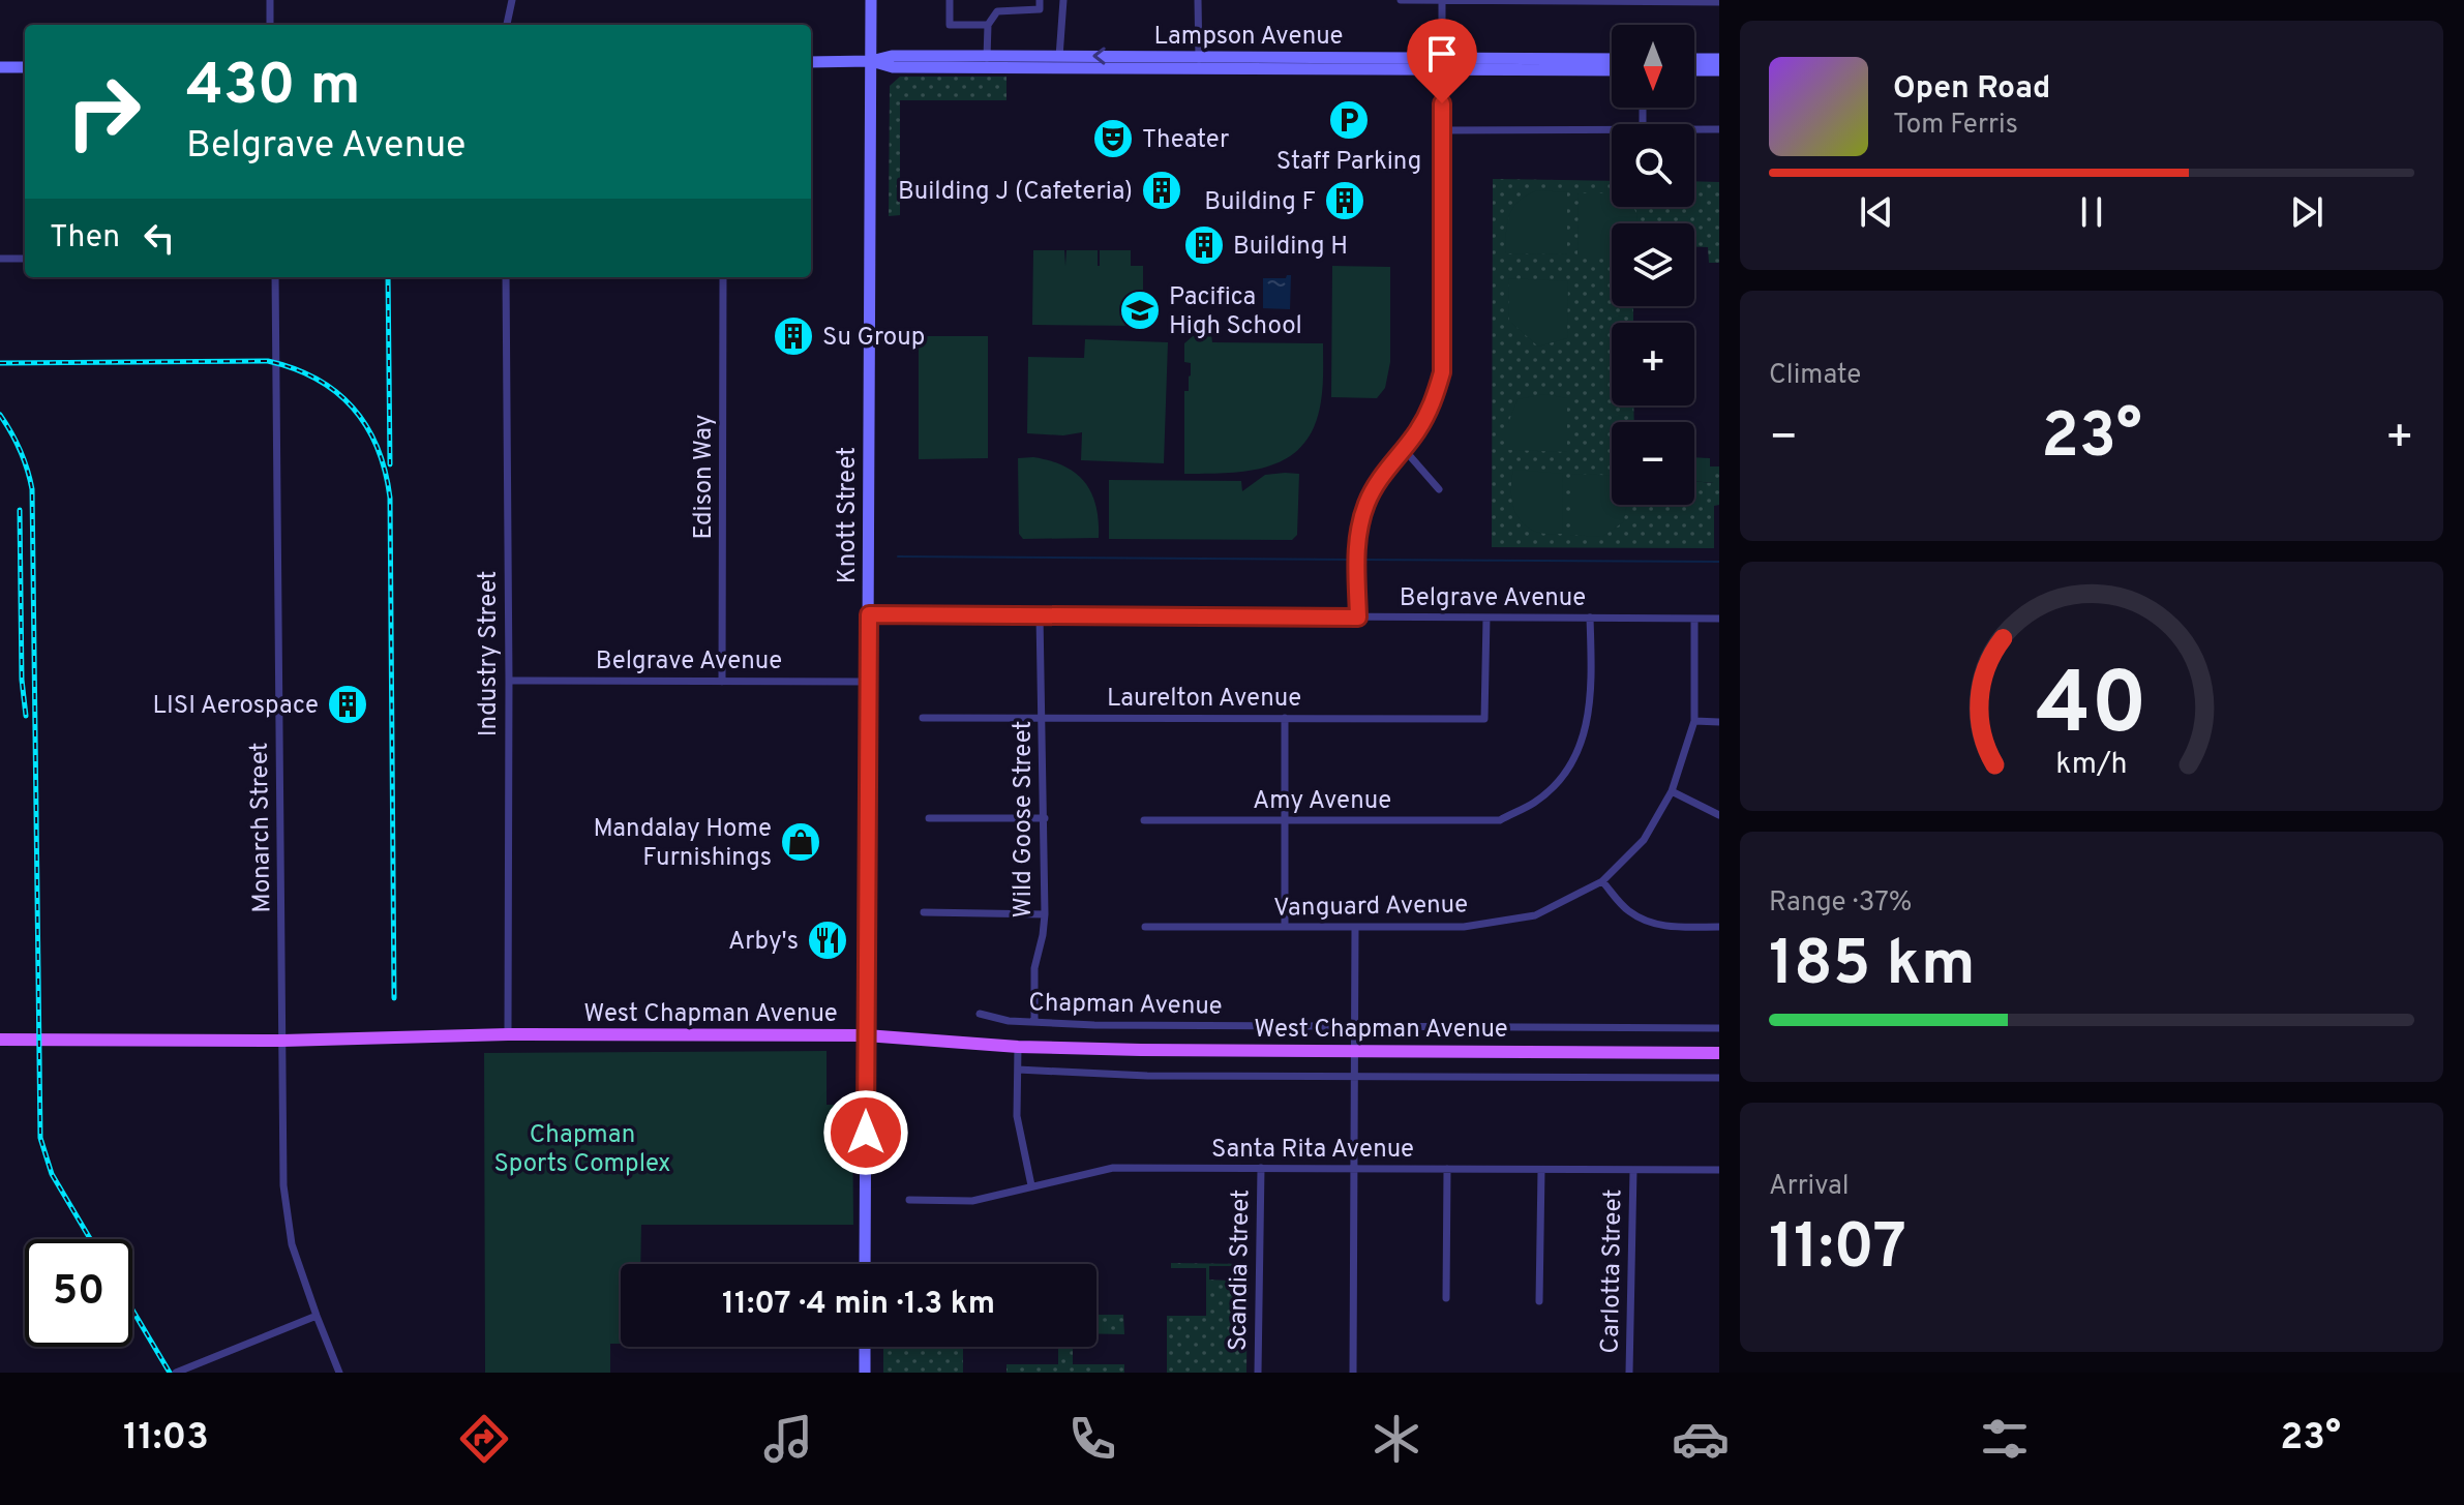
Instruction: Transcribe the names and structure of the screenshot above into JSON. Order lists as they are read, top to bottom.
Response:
{
  "streets": {
    "main road": ["Lampson Avenue", "Knott Street", "West Chapman Avenue"],
    "street": [
      "Edison Way",
      "Belgrave Avenue",
      "Industry Street",
      "Laurelton Avenue",
      "Amy Avenue",
      "Wild Goose Street",
      "Monarch Street",
      "Vanguard Avenue",
      "Chapman Avenue",
      "Santa Rita Avenue",
      "Scandia Street",
      "Carlotta Street"
    ]
  },
  "crossings": [
    ["Lampson Avenue", "Knott Street"],
    ["Edison Way", "Belgrave Avenue"],
    ["Knott Street", "Belgrave Avenue"],
    ["Knott Street", "West Chapman Avenue"],
    ["Belgrave Avenue", "Industry Street"],
    ["Belgrave Avenue", "Laurelton Avenue"],
    ["Belgrave Avenue", "Amy Avenue"],
    ["Belgrave Avenue", "Wild Goose Street"],
    ["Belgrave Avenue", "Vanguard Avenue"],
    ["Industry Street", "West Chapman Avenue"],
    ["Laurelton Avenue", "Wild Goose Street"],
    ["Wild Goose Street", "Chapman Avenue"],
    ["Monarch Street", "West Chapman Avenue"],
    ["Santa Rita Avenue", "Scandia Street"],
    ["Santa Rita Avenue", "Carlotta Street"]
  ],
  "parks": ["Chapman Sports Complex"],
  "places": {
    "parking": ["Staff Parking"],
    "theatre": ["Theater"],
    "building": [
      "Building J (Cafeteria)",
      "Building F",
      "Building H",
      "Su Group",
      "LISI Aerospace"
    ],
    "school or university": ["Pacifica High School"],
    "shop": ["Mandalay Home Furnishings"],
    "restaurant": ["Arby's"]
  },
  "north": "bottom",
  "page": {
    "map_buttons": ["+", "−"],
    "turn": ["430 m", "Belgrave Avenue"],
    "song": ["Open Road", "Tom Ferris"],
    "then": "Then",
    "tile": [
      "Climate",
      ["Range · 37%", "185 km"],
      ["Arrival", "11:07"]
    ],
    "heat": ["−", "23°", "+"],
    "limit": "50",
    "trip": "11:07 · 4 min · 1.3 km",
    "tabs": ["11:03", "23°"],
    "gauge": ["40", "km/h"]
  }
}
